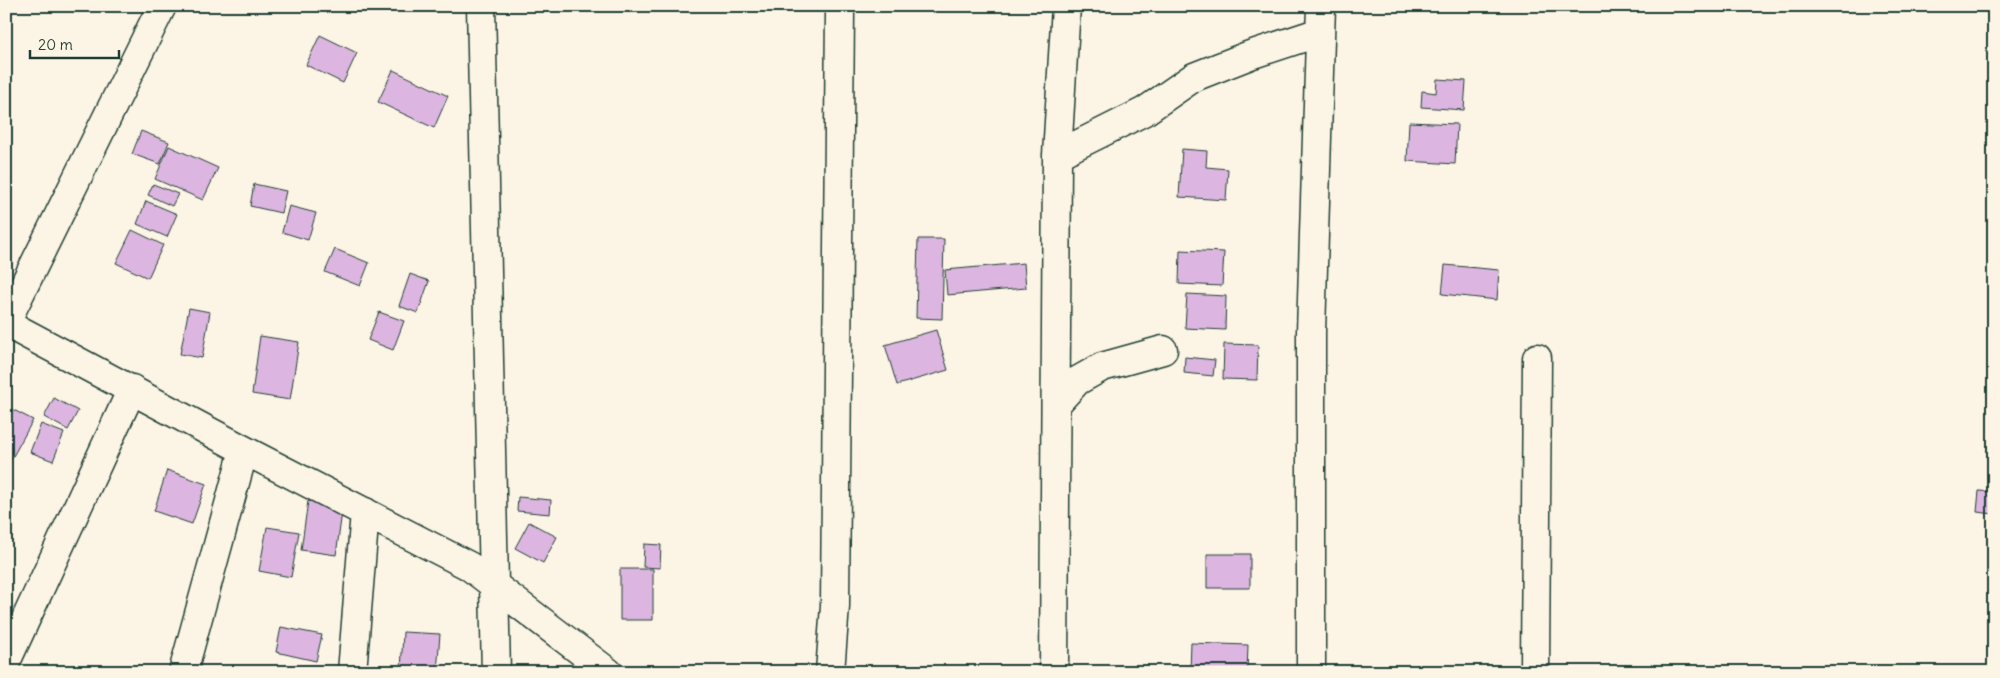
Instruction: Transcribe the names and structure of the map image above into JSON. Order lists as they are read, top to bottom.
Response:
{
  "scale_bar": "20 m"
}
